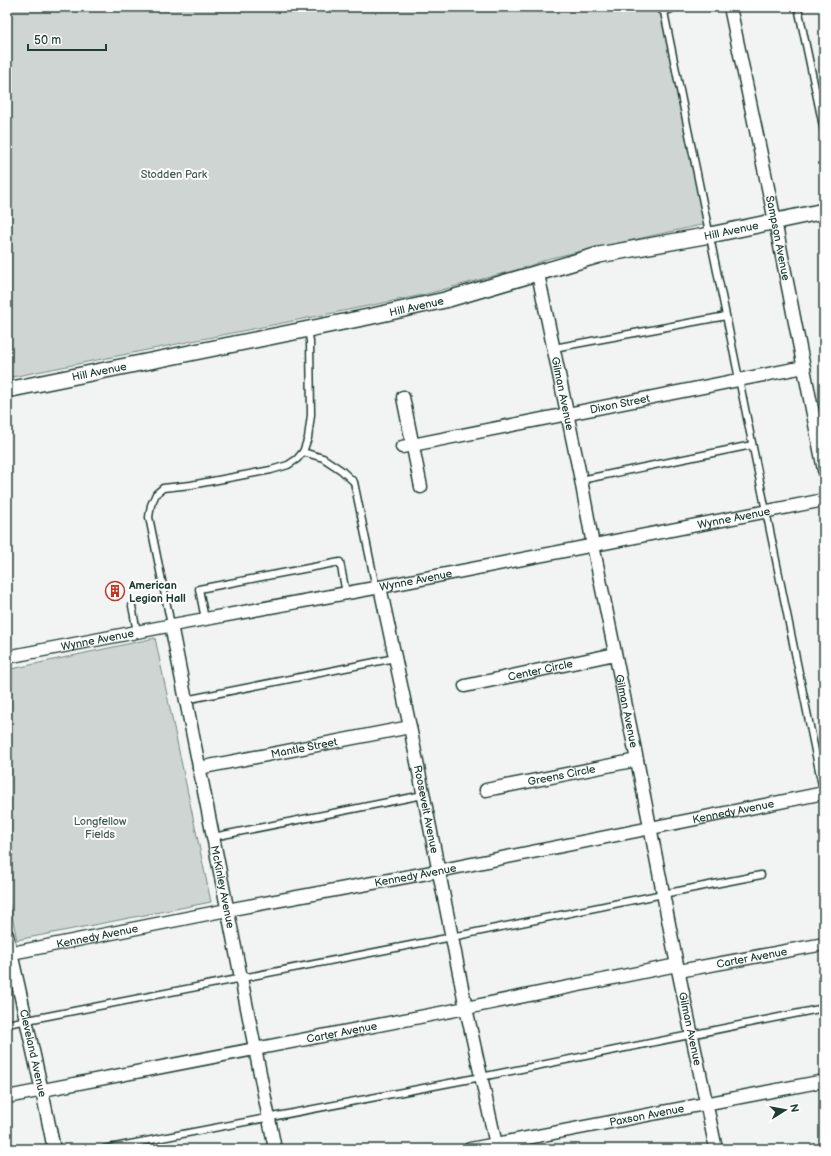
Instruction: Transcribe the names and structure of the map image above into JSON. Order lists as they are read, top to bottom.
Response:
{
  "streets": {
    "street": [
      "Hill Avenue",
      "Sampson Avenue",
      "Gilman Avenue",
      "Dixon Street",
      "Wynne Avenue",
      "Center Circle",
      "Mantle Street",
      "Greens Circle",
      "Roosevelt Avenue",
      "Kennedy Avenue",
      "McKinley Avenue",
      "Carter Avenue",
      "Cleveland Avenue",
      "Paxson Avenue"
    ]
  },
  "crossings": [
    ["Hill Avenue", "Sampson Avenue"],
    ["Hill Avenue", "Gilman Avenue"],
    ["Sampson Avenue", "Dixon Street"],
    ["Gilman Avenue", "Dixon Street"],
    ["Gilman Avenue", "Wynne Avenue"],
    ["Gilman Avenue", "Center Circle"],
    ["Gilman Avenue", "Greens Circle"],
    ["Gilman Avenue", "Kennedy Avenue"],
    ["Gilman Avenue", "Carter Avenue"],
    ["Gilman Avenue", "Paxson Avenue"],
    ["Wynne Avenue", "Roosevelt Avenue"],
    ["Wynne Avenue", "McKinley Avenue"],
    ["Mantle Street", "Roosevelt Avenue"],
    ["Mantle Street", "McKinley Avenue"],
    ["Roosevelt Avenue", "Kennedy Avenue"],
    ["Roosevelt Avenue", "Carter Avenue"],
    ["Roosevelt Avenue", "Paxson Avenue"],
    ["Kennedy Avenue", "McKinley Avenue"],
    ["Kennedy Avenue", "Cleveland Avenue"],
    ["McKinley Avenue", "Carter Avenue"],
    ["Carter Avenue", "Cleveland Avenue"]
  ],
  "parks": ["Stodden Park", "Longfellow Fields"],
  "places": {
    "building": ["American Legion Hall"]
  },
  "scale_bar": "50 m",
  "north": "right"
}
